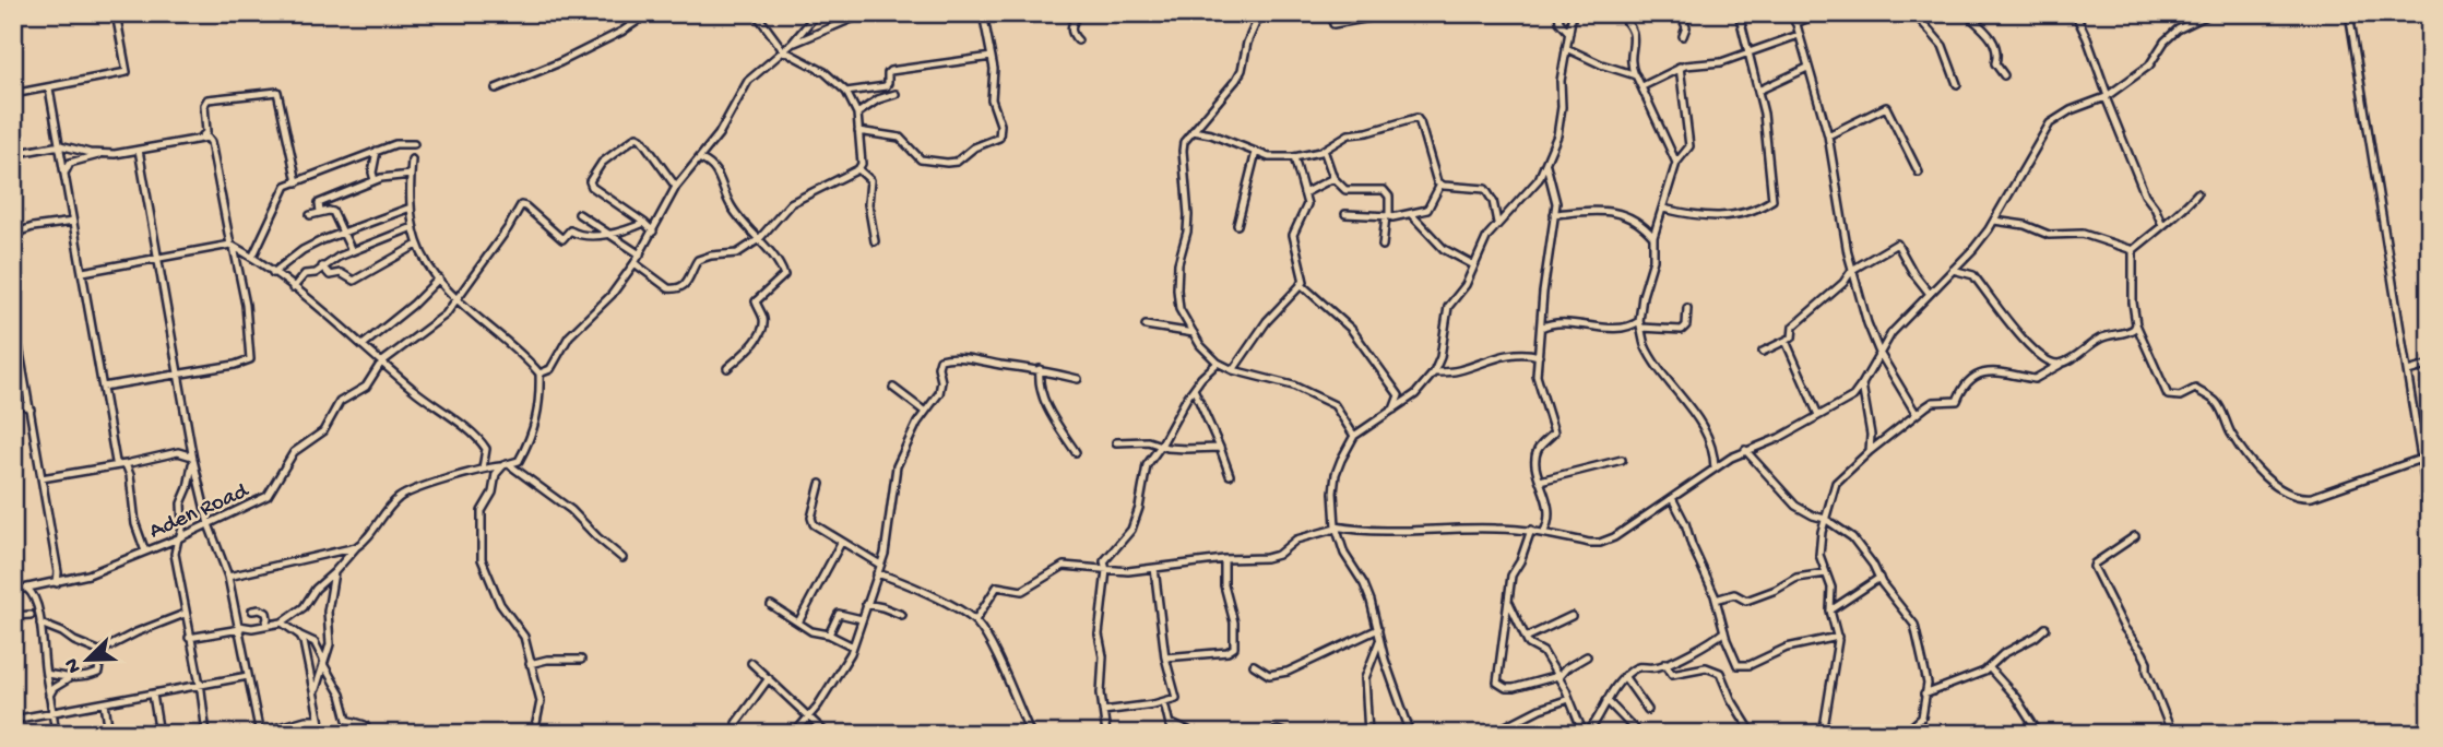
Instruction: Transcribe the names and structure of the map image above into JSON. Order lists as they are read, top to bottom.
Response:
{
  "streets": {
    "street": ["Aden Road"]
  },
  "north": "bottom left"
}
